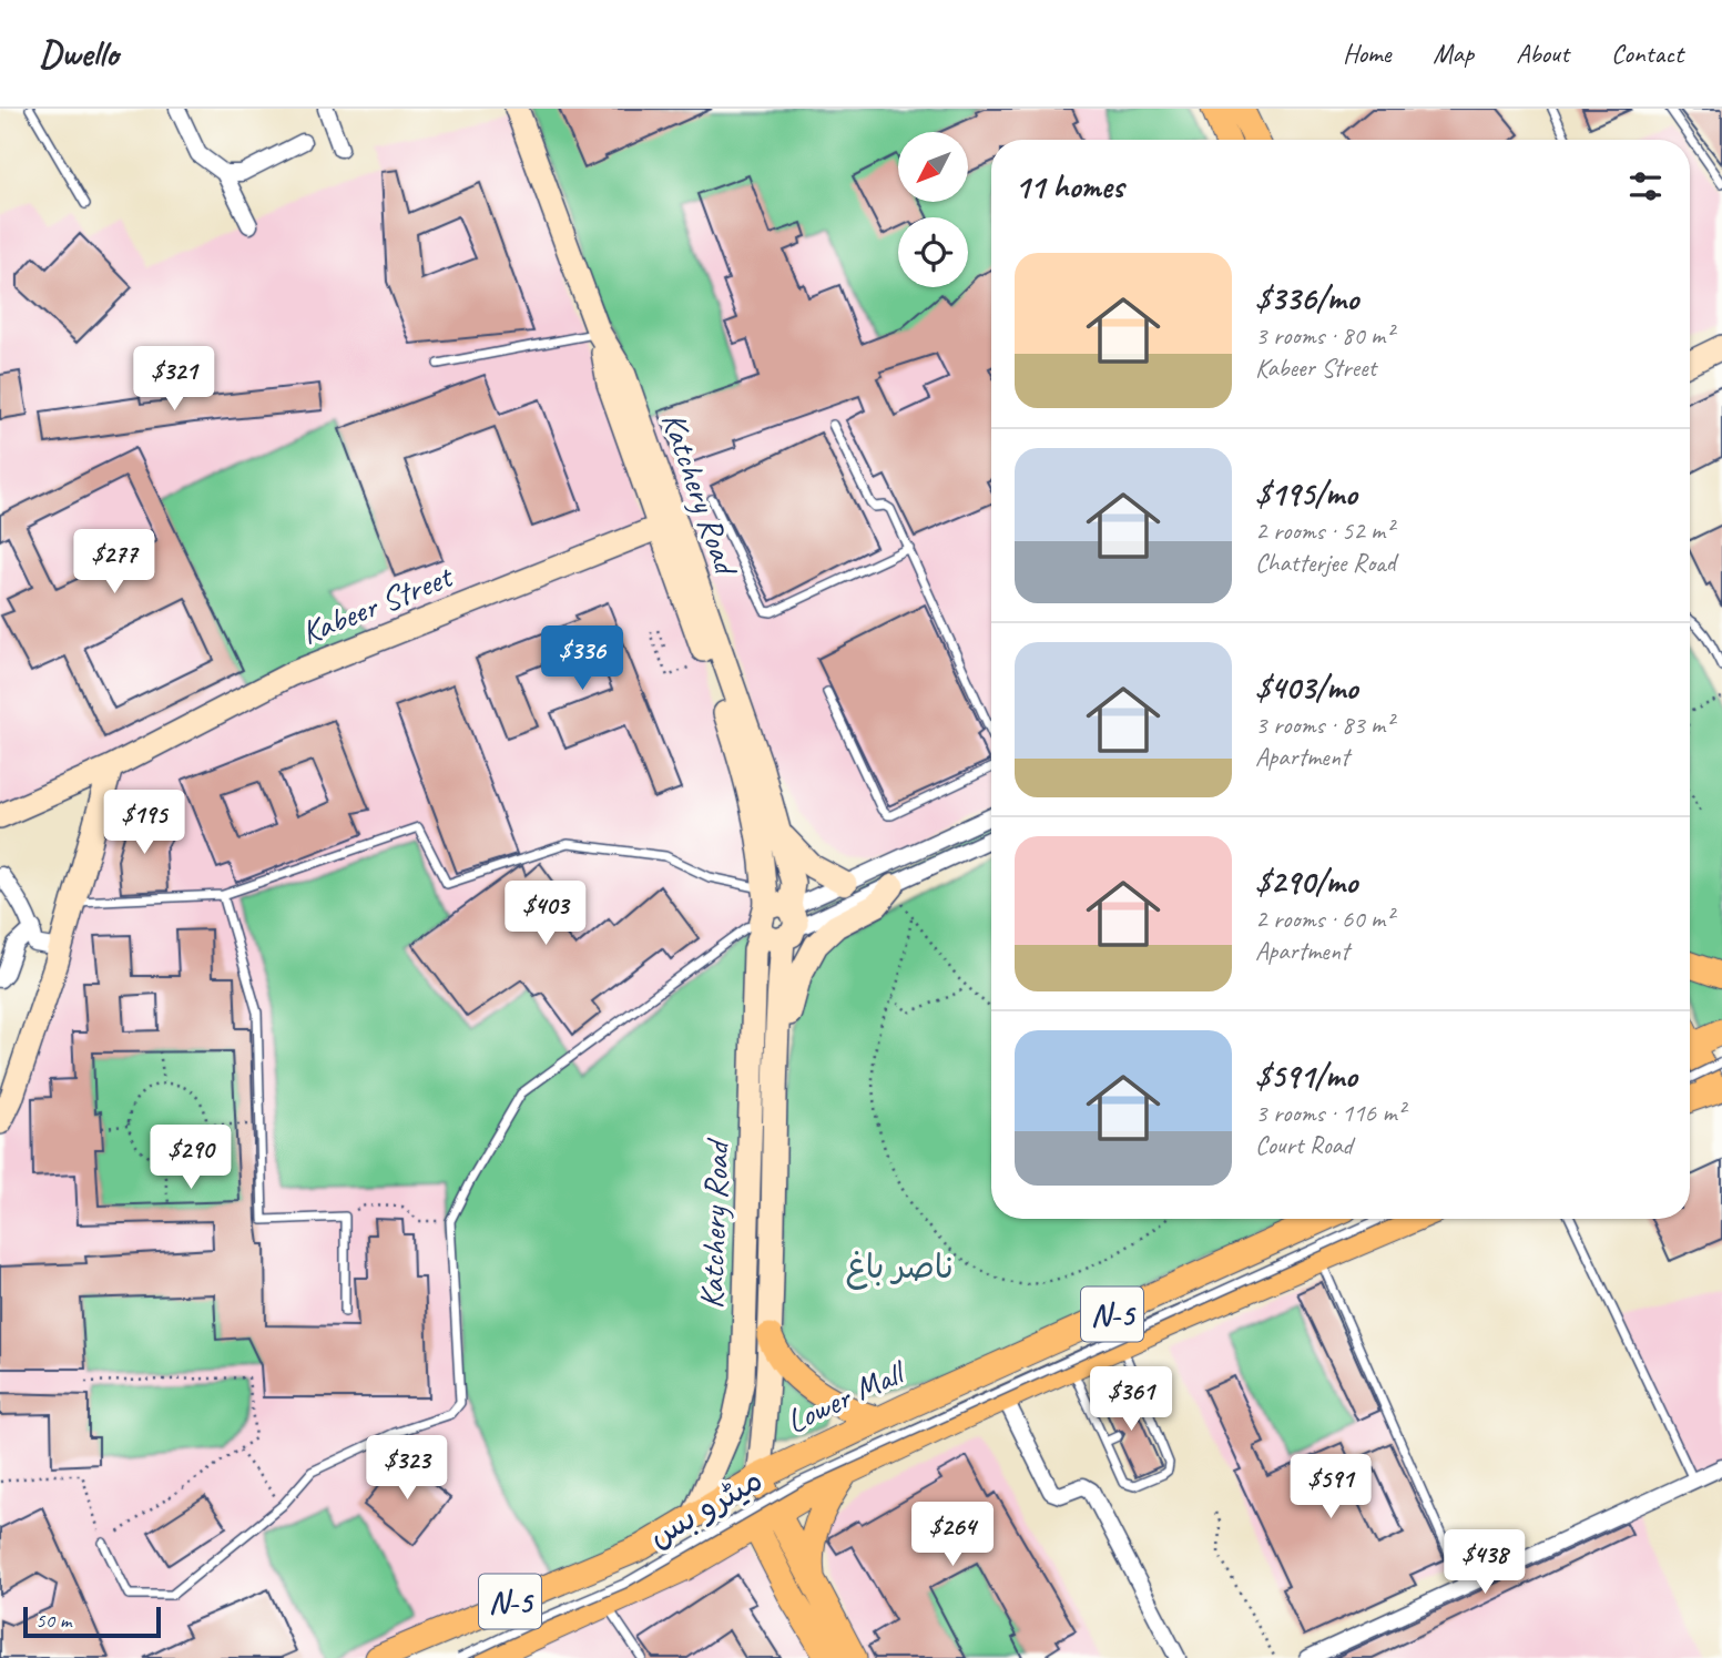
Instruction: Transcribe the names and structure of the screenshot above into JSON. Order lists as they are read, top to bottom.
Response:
{
  "streets": {
    "main road": [
      "Katchery Road",
      "Kabeer Street",
      "N-5",
      "Lower Mall"
    ],
    "lane": ["میٹرو بس"]
  },
  "crossings": [
    ["Katchery Road", "Kabeer Street"],
    ["Katchery Road", "Lower Mall"]
  ],
  "parks": ["ناصر باغ"],
  "scale_bar": "50 m",
  "north": "bottom left",
  "page": {
    "header": "Dwello",
    "nav": [
      "Home",
      "Map",
      "About",
      "Contact"
    ],
    "heading": "11 homes",
    "list": [
      {
        "name": "$336/mo",
        "note": "3 rooms · 80 m² · Kabeer Street"
      },
      {
        "name": "$195/mo",
        "note": "2 rooms · 52 m² · Chatterjee Road"
      },
      {
        "name": "$403/mo",
        "note": "3 rooms · 83 m² · Apartment"
      },
      {
        "name": "$290/mo",
        "note": "2 rooms · 60 m² · Apartment"
      },
      {
        "name": "$591/mo",
        "note": "3 rooms · 116 m² · Court Road"
      }
    ],
    "price": [
      "$321",
      "$277",
      "$336",
      "$195",
      "$403",
      "$290",
      "$361",
      "$323",
      "$591",
      "$264",
      "$438"
    ],
    "scale": "50 m"
  }
}
